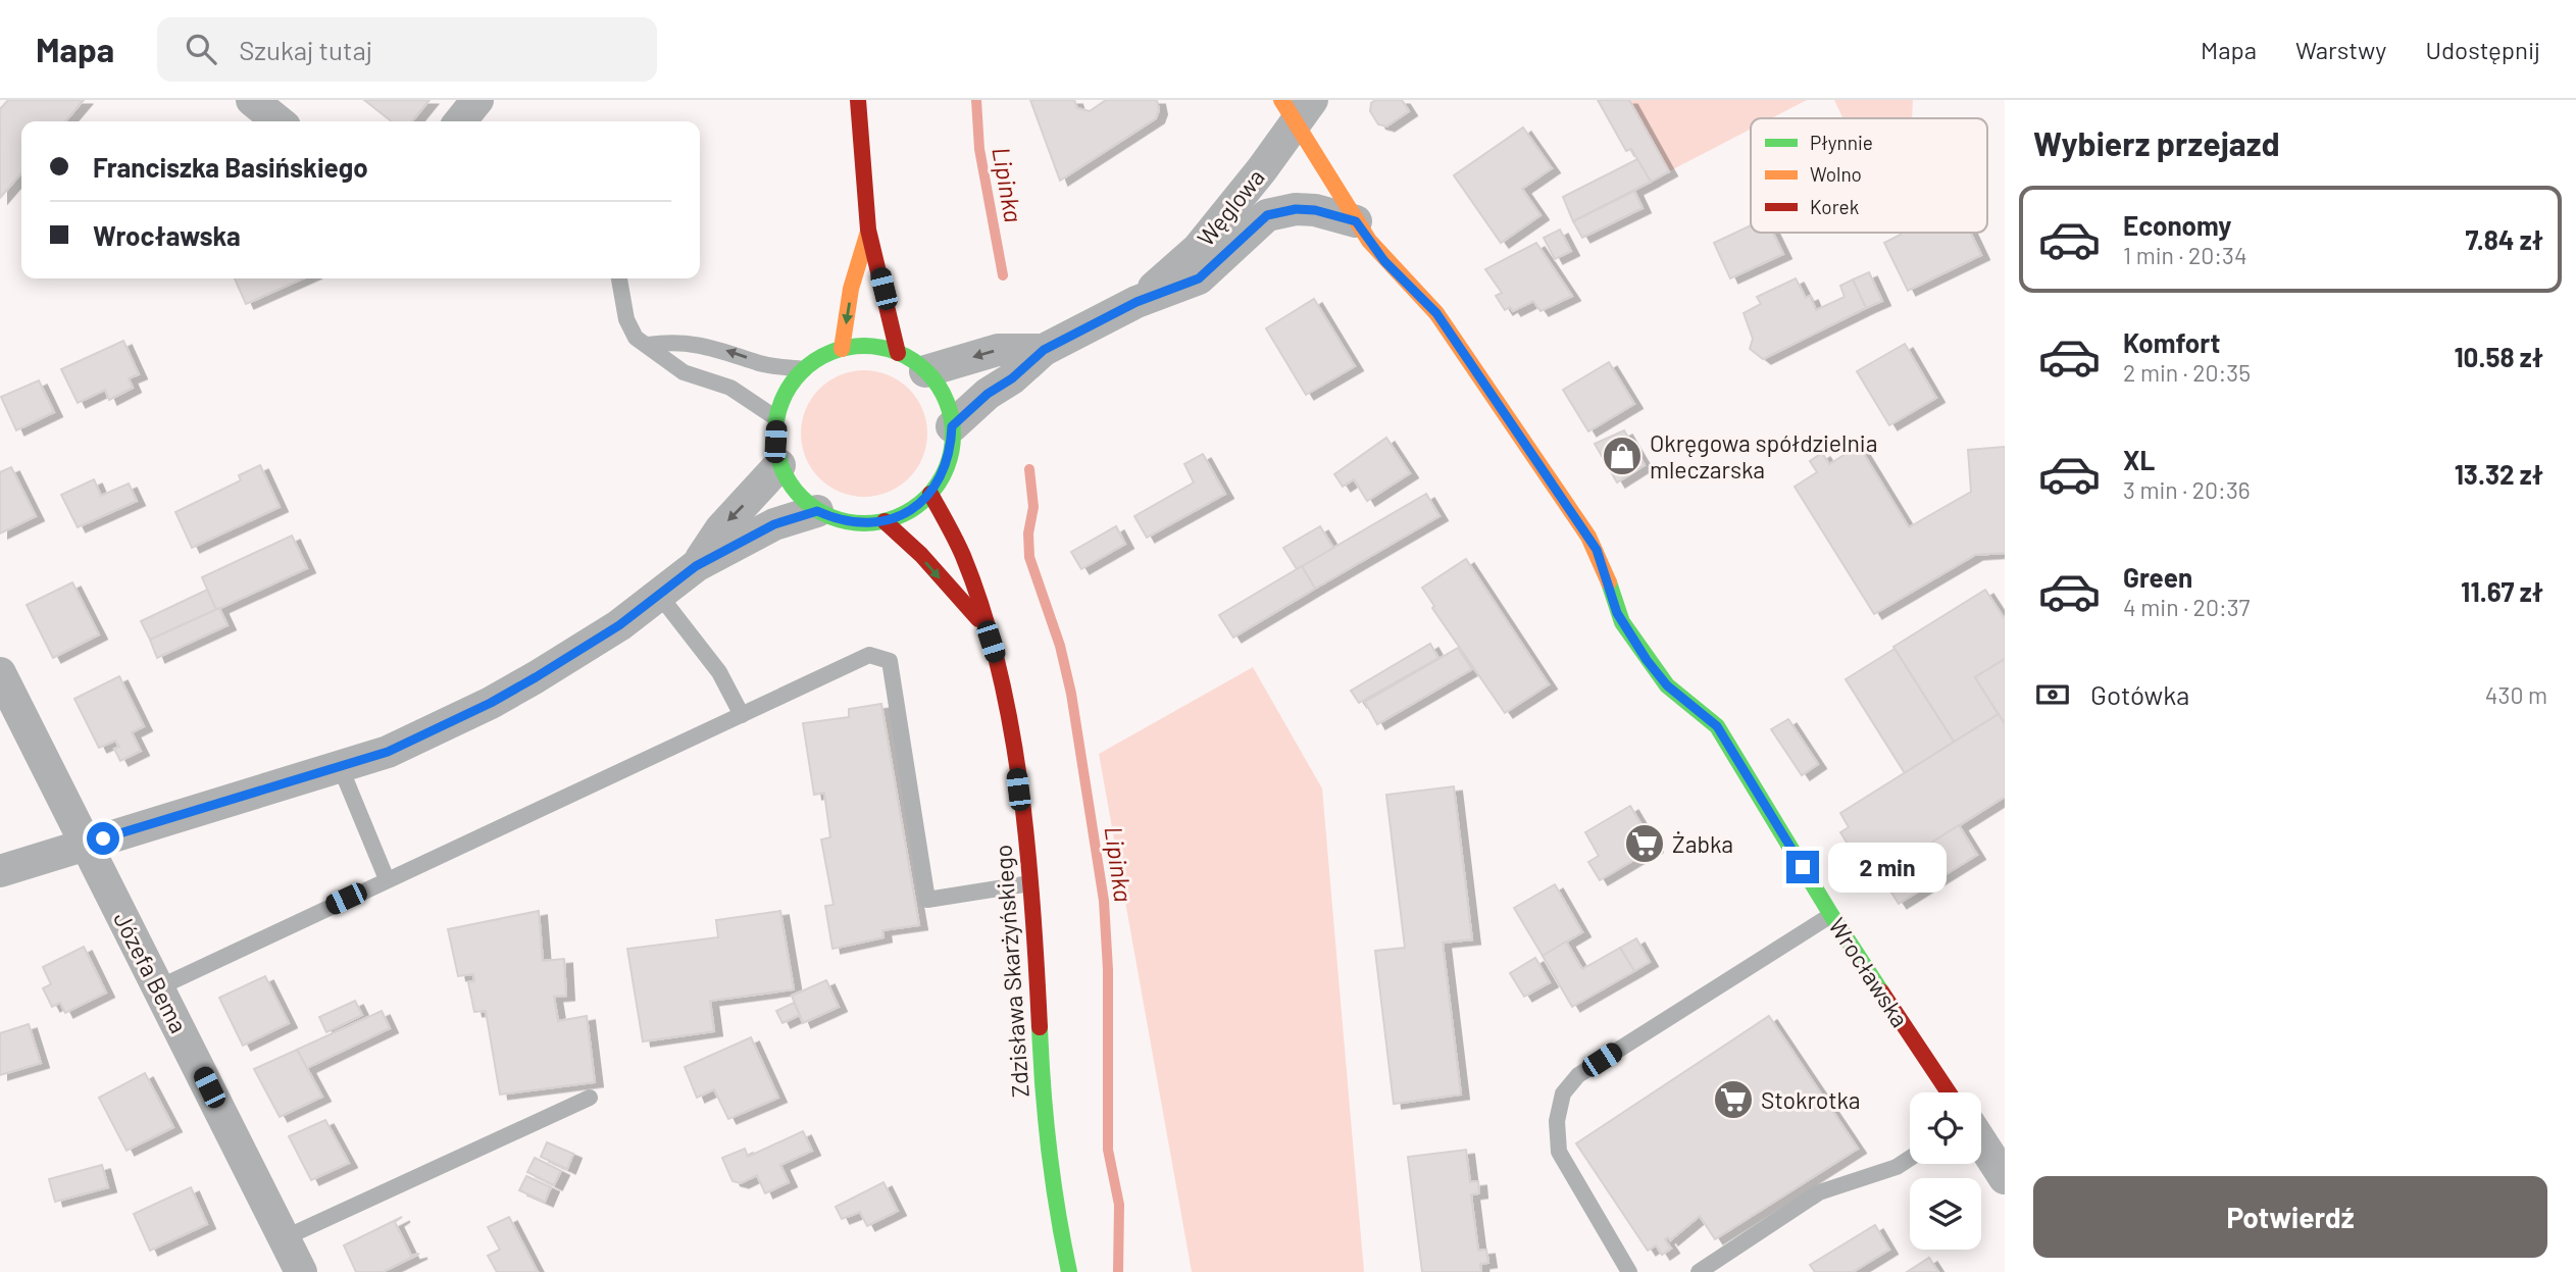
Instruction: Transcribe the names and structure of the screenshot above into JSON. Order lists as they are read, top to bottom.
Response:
{
  "streets": {
    "street": [
      "Węglowa",
      "Zdzisława Skarżyńskiego",
      "Józefa Bema",
      "Wrocławska"
    ]
  },
  "crossings": [
    ["Węglowa", "Zdzisława Skarżyńskiego"],
    ["Węglowa", "Wrocławska"]
  ],
  "water": ["Lipinka"],
  "places": {
    "shop": ["Okręgowa spółdzielnia mleczarska"],
    "supermarket": ["Żabka", "Stokrotka"]
  },
  "legend": ["Płynnie", "Wolno", "Korek"],
  "page": {
    "header": "Mapa",
    "search": "Szukaj tutaj",
    "nav": ["Mapa", "Warstwy", "Udostępnij"],
    "heading": "Wybierz przejazd",
    "banner": ["Franciszka Basińskiego", "Wrocławska"],
    "list": [
      {
        "name": "Economy",
        "note": "1 min · 20:34",
        "value": "7.84 zł"
      },
      {
        "name": "Komfort",
        "note": "2 min · 20:35",
        "value": "10.58 zł"
      },
      {
        "name": "XL",
        "note": "3 min · 20:36",
        "value": "13.32 zł"
      },
      {
        "name": "Green",
        "note": "4 min · 20:37",
        "value": "11.67 zł"
      }
    ],
    "pay": ["Gotówka", "430 m"],
    "bubble": "2 min",
    "buttons": "Potwierdź"
  }
}
